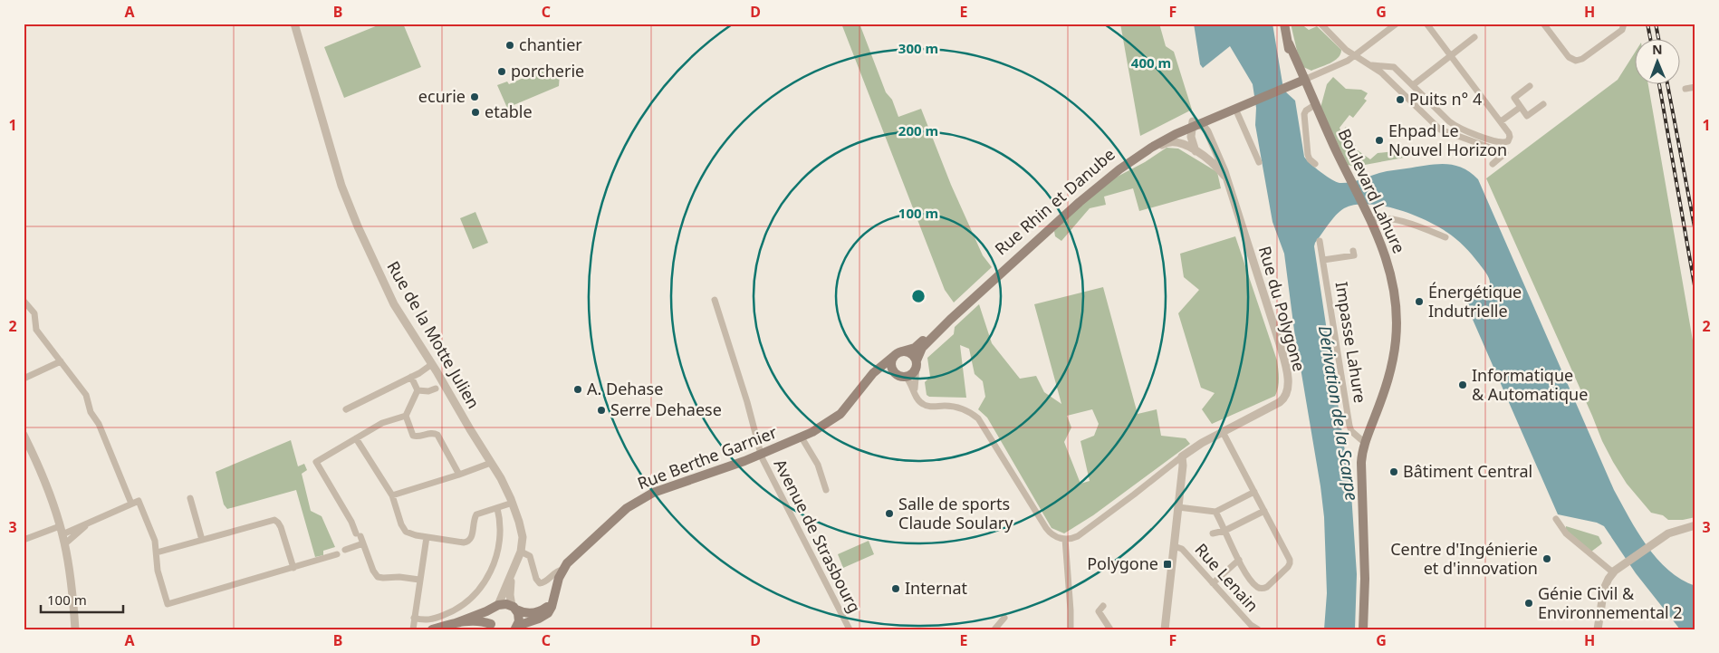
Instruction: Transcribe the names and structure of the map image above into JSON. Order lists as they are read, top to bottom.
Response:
{
  "streets": {
    "main road": ["Boulevard Lahure", "Rue Rhin et Danube", "Rue Berthe Garnier"],
    "street": [
      "Rue du Polygone",
      "Rue de la Motte Julien",
      "Impasse Lahure",
      "Avenue de Strasbourg",
      "Rue Lenain"
    ]
  },
  "crossings": [
    ["Boulevard Lahure", "Impasse Lahure"],
    ["Rue Rhin et Danube", "Rue du Polygone"],
    ["Rue Rhin et Danube", "Rue Berthe Garnier"],
    ["Rue Berthe Garnier", "Avenue de Strasbourg"]
  ],
  "water": ["Dérivation de la Scarpe"],
  "places": {
    "other": [
      "chantier",
      "porcherie",
      "ecurie",
      "Puits n° 4",
      "etable",
      "Ehpad Le Nouvel Horizon",
      "Énergétique Indutrielle",
      "Informatique & Automatique",
      "A. Dehase",
      "Serre Dehaese",
      "Bâtiment Central",
      "Salle de sports Claude Soulary",
      "Centre d'Ingénierie et d'innovation",
      "Internat",
      "Génie Civil & Environnemental 2"
    ],
    "transit": ["Polygone"]
  },
  "scale_bar": "100 m",
  "north": "top",
  "grid": {
    "columns": [
      "A",
      "B",
      "C",
      "D",
      "E",
      "F",
      "G",
      "H"
    ],
    "rows": ["1", "2", "3"]
  },
  "rings": [
    "300 m",
    "400 m",
    "200 m",
    "100 m"
  ]
}
